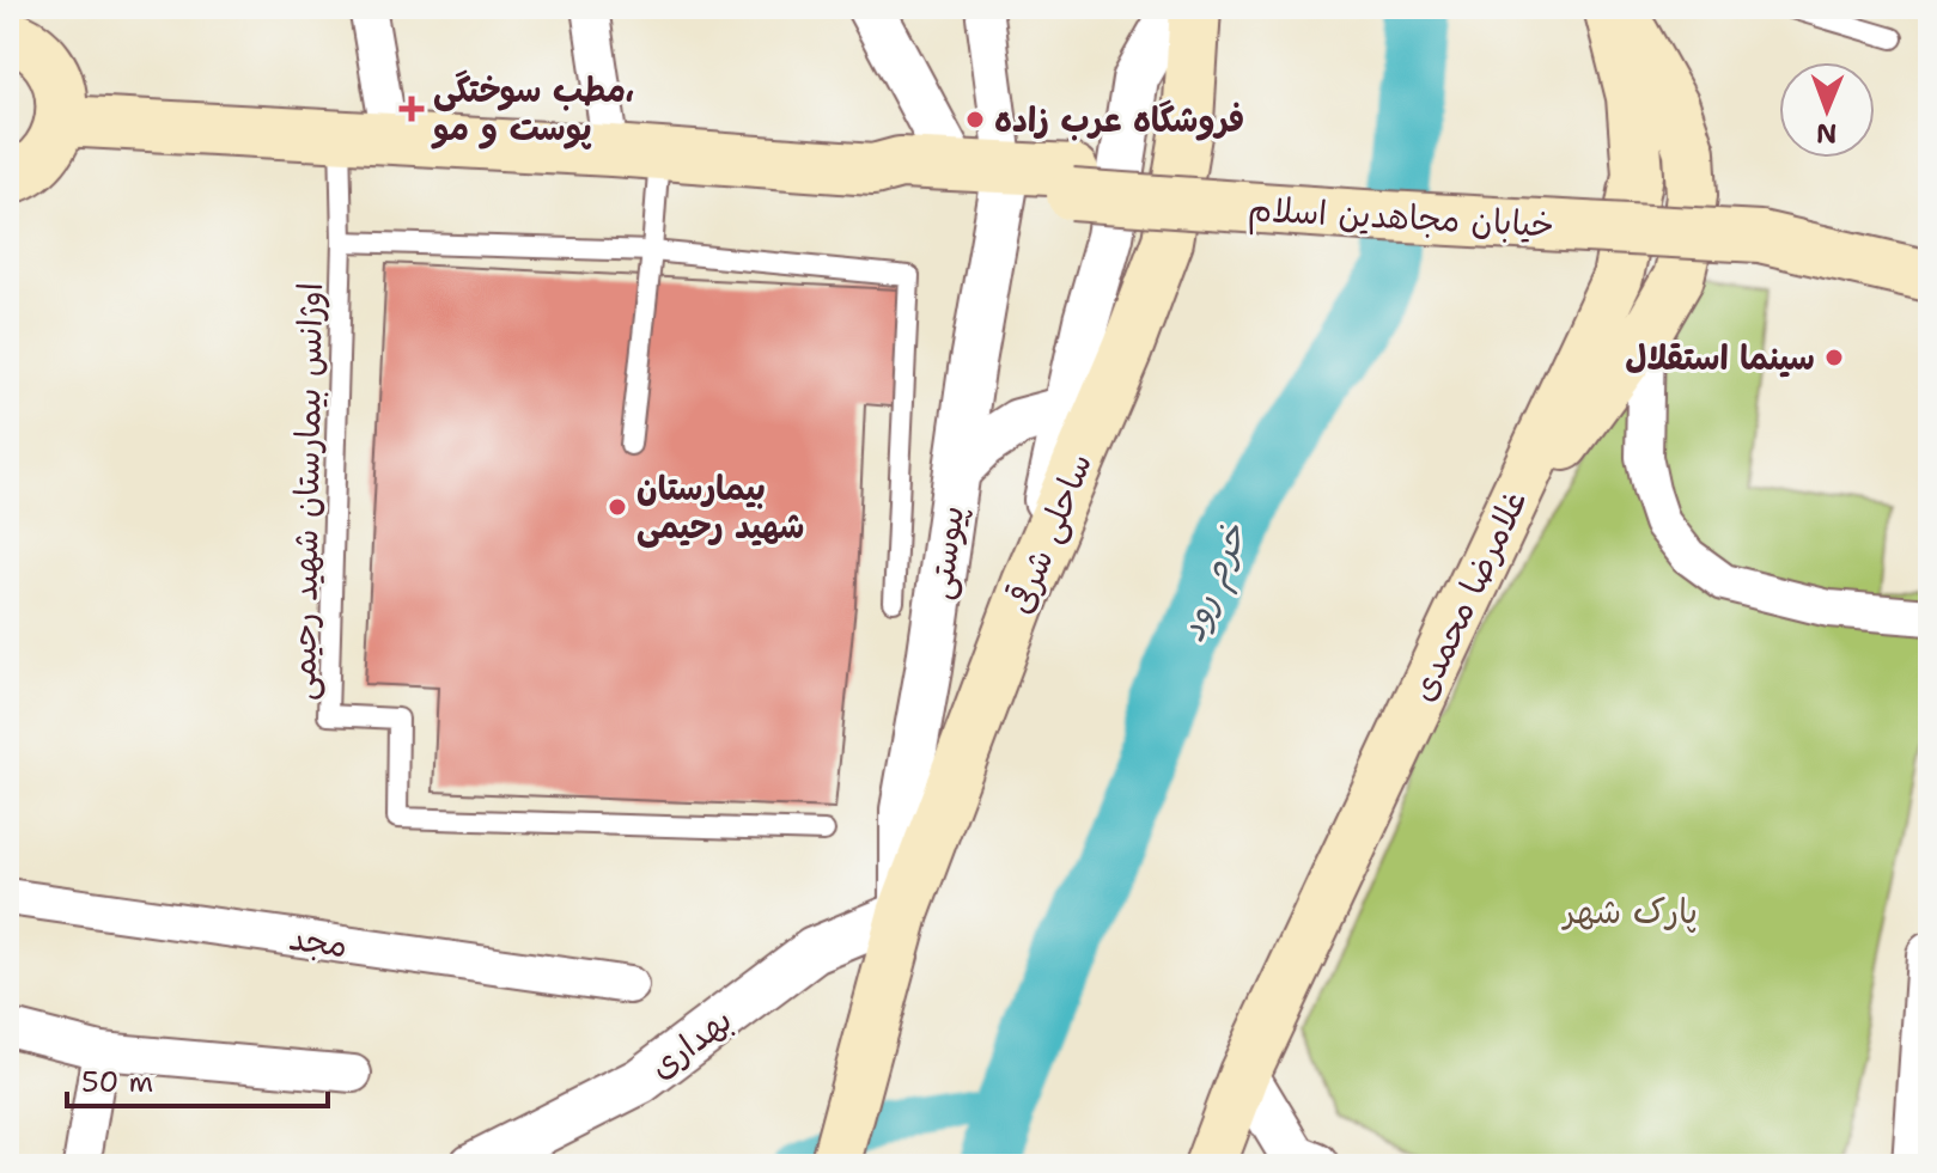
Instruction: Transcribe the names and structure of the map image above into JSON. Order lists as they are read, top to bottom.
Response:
{
  "streets": {
    "main road": ["خیابان مجاهدین اسلام", "ساحلی شرقی", "غلامرضا محمدی"],
    "street": ["پیوستی", "مجد", "بهداری"],
    "lane": ["اوژانس بیمارستان شهید رحیمی"]
  },
  "crossings": [
    ["خیابان مجاهدین اسلام", "اوژانس بیمارستان شهید رحیمی"],
    ["خیابان مجاهدین اسلام", "پیوستی"],
    ["ساحلی شرقی", "پیوستی"],
    ["ساحلی شرقی", "بهداری"],
    ["پیوستی", "بهداری"]
  ],
  "water": ["خرم رود"],
  "parks": ["پارک شهر"],
  "places": {
    "health": ["مطب سوختگی، پوست و مو"],
    "other": ["فروشگاه عرب زاده", "سینما استقلال", "بیمارستان شهید رحیمی"]
  },
  "scale_bar": "50 m",
  "north": "bottom"
}
